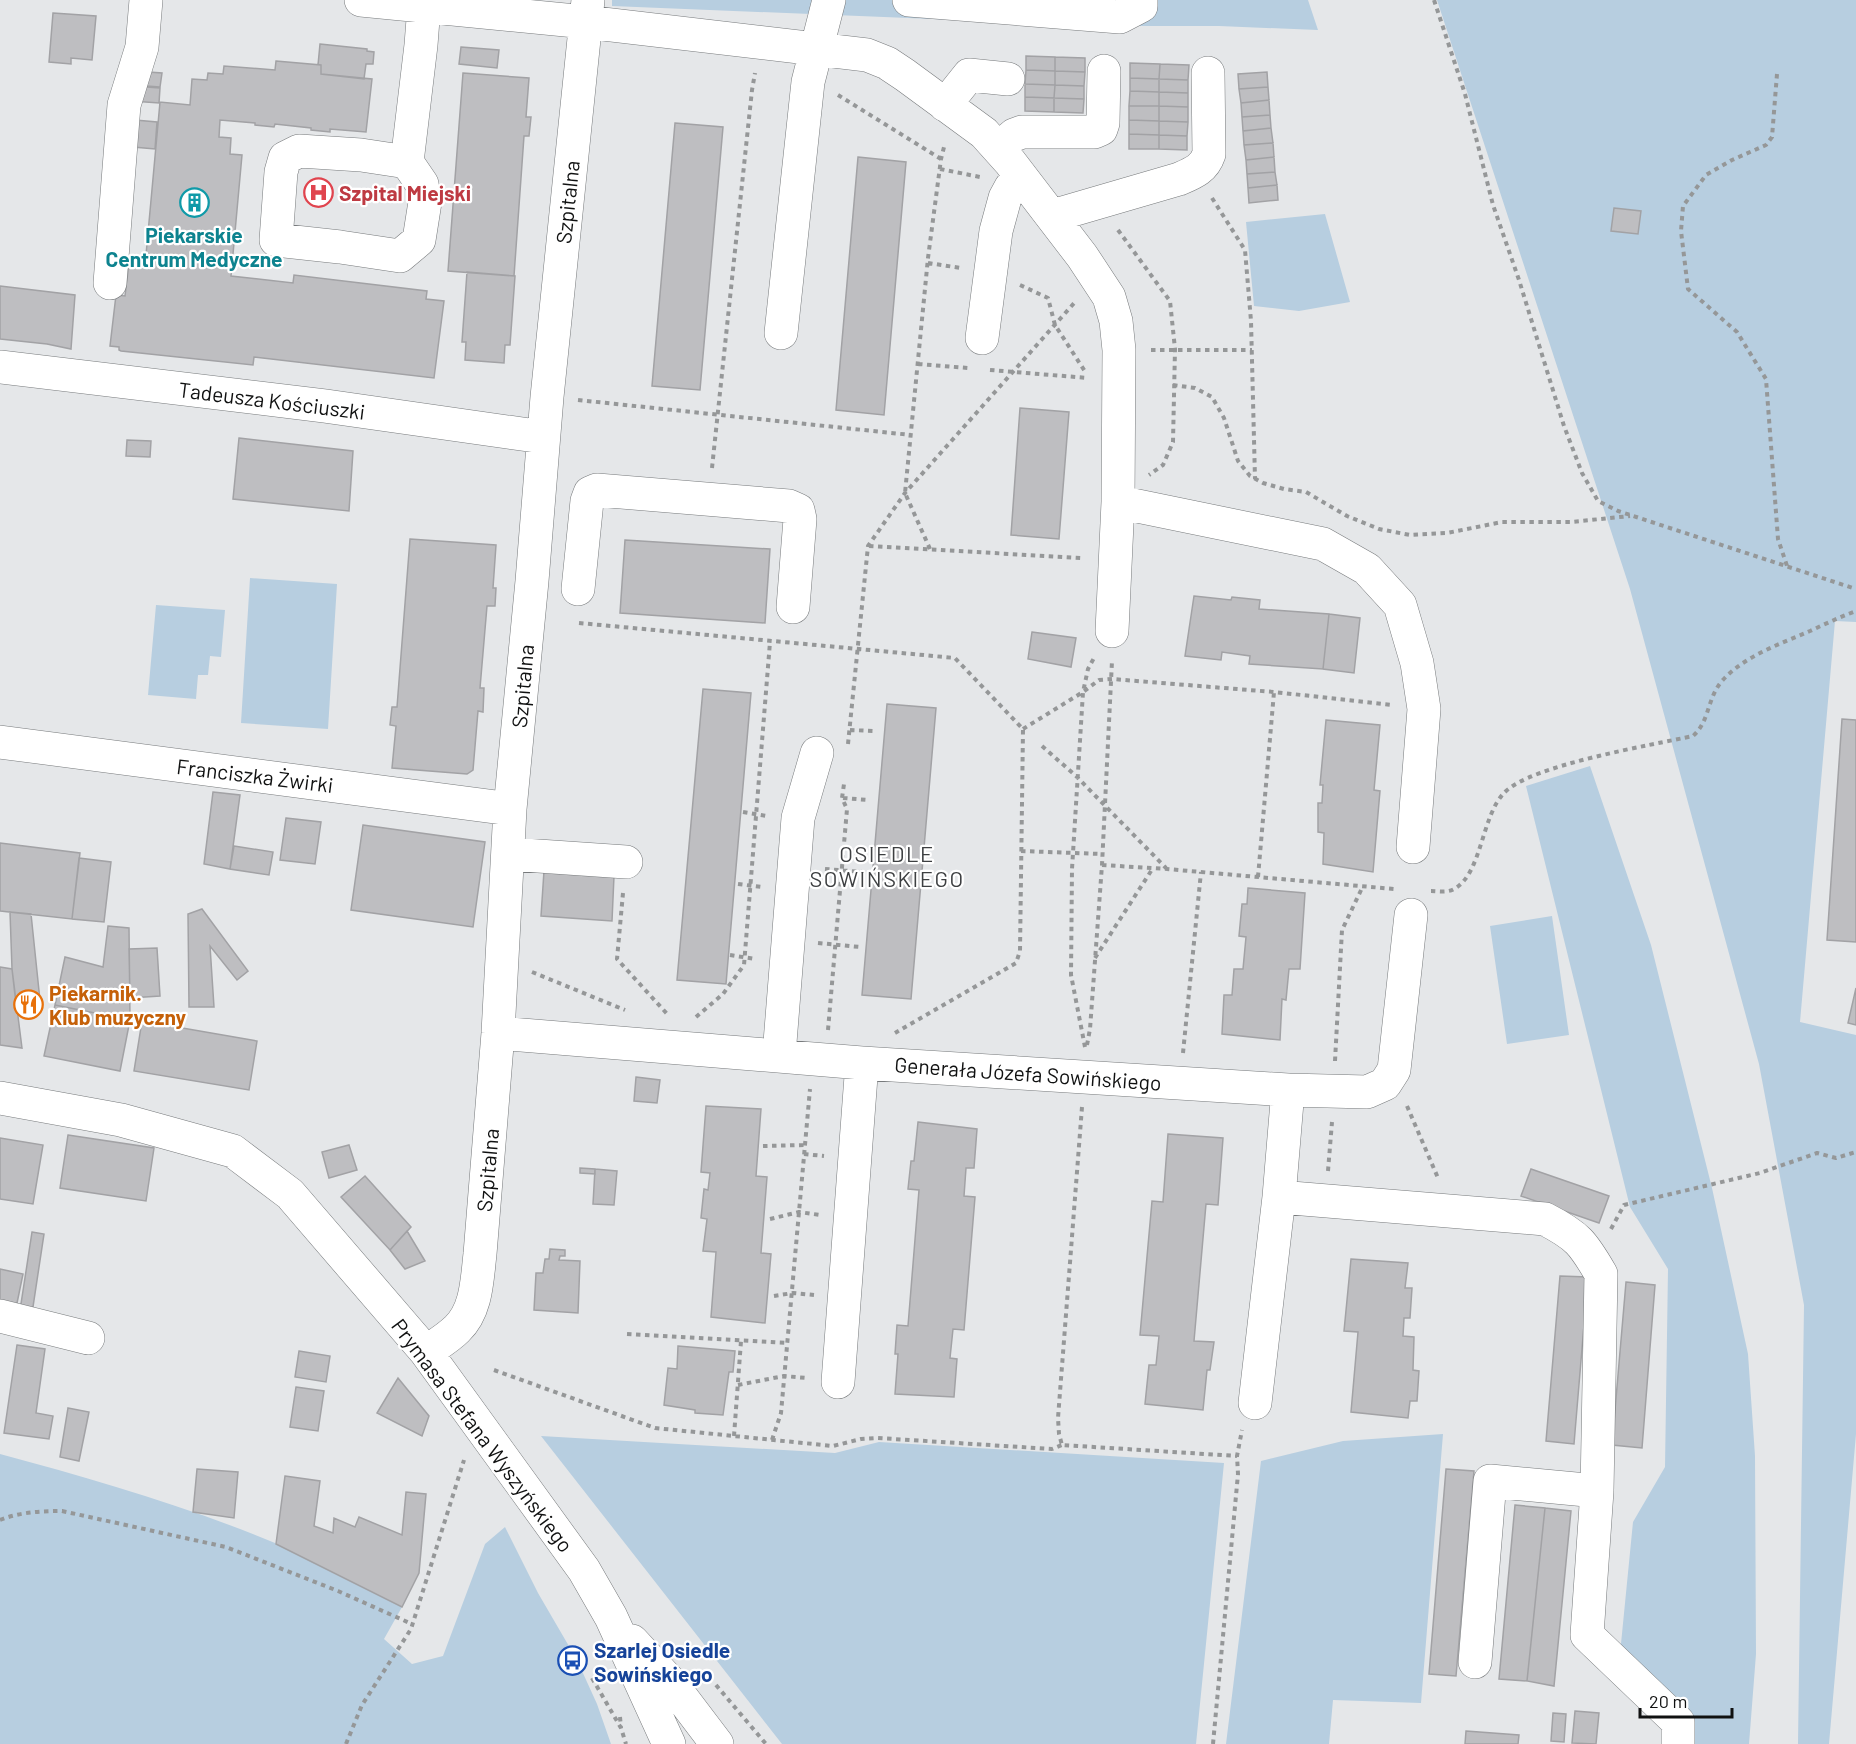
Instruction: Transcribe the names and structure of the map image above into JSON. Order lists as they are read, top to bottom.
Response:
{
  "streets": {
    "street": [
      "Szpitalna",
      "Tadeusza Kościuszki",
      "Franciszka Żwirki",
      "Generała Józefa Sowińskiego",
      "Prymasa Stefana Wyszyńskiego"
    ]
  },
  "crossings": [
    ["Szpitalna", "Tadeusza Kościuszki"],
    ["Szpitalna", "Franciszka Żwirki"],
    ["Szpitalna", "Generała Józefa Sowińskiego"],
    ["Szpitalna", "Prymasa Stefana Wyszyńskiego"]
  ],
  "districts": ["OSIEDLE SOWIŃSKIEGO"],
  "places": {
    "hospital": ["Szpital Miejski"],
    "building": ["Piekarskie Centrum Medyczne"],
    "restaurant": ["Piekarnik. Klub muzyczny"],
    "bus stop": ["Szarlej Osiedle Sowińskiego"]
  },
  "scale_bar": "20 m"
}
